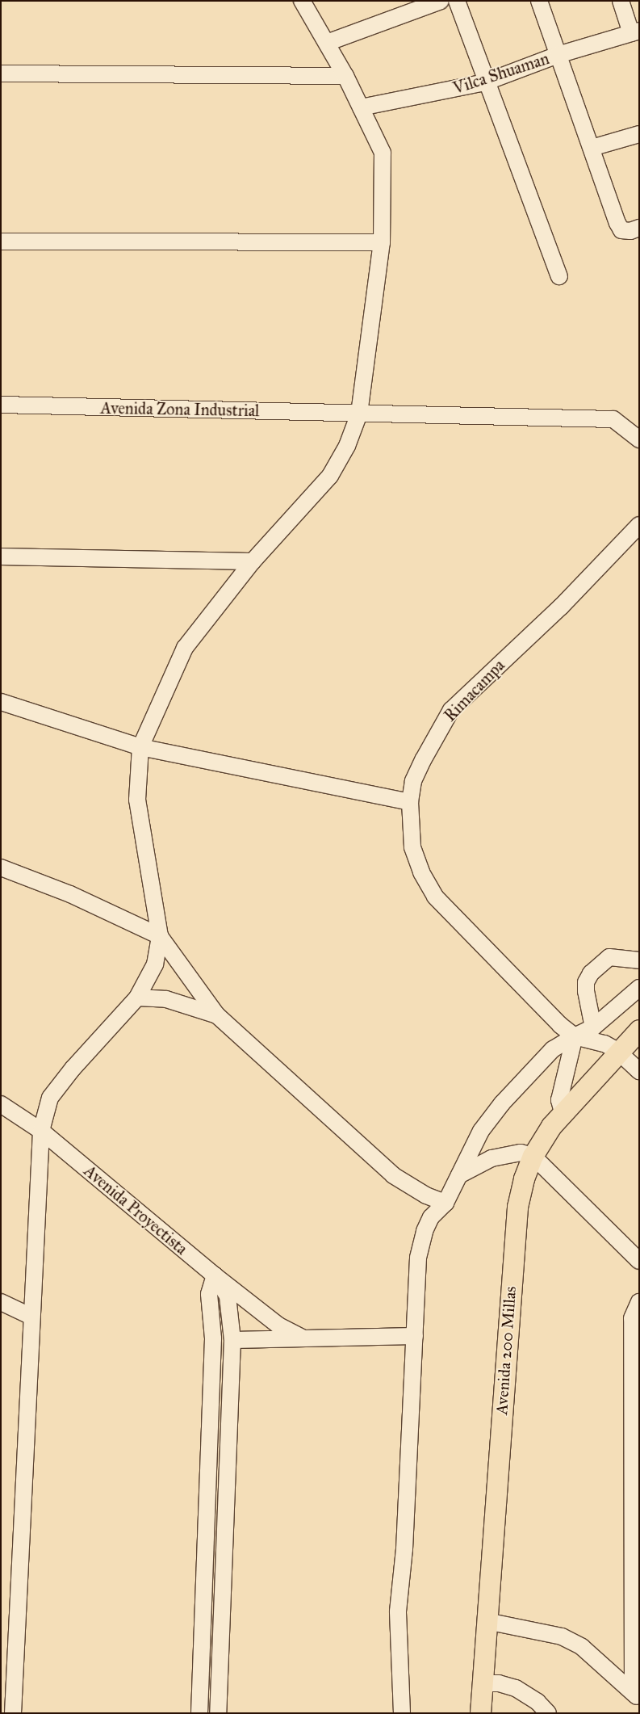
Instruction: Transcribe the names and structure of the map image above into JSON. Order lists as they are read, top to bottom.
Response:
{
  "streets": {
    "main road": ["Avenida 200 Millas"],
    "street": [
      "Vilca Shuaman",
      "Avenida Zona Industrial",
      "Rimacampa",
      "Avenida Proyectista"
    ]
  },
  "crossings": [
    ["Rimacampa", "Avenida 200 Millas"]
  ]
}
